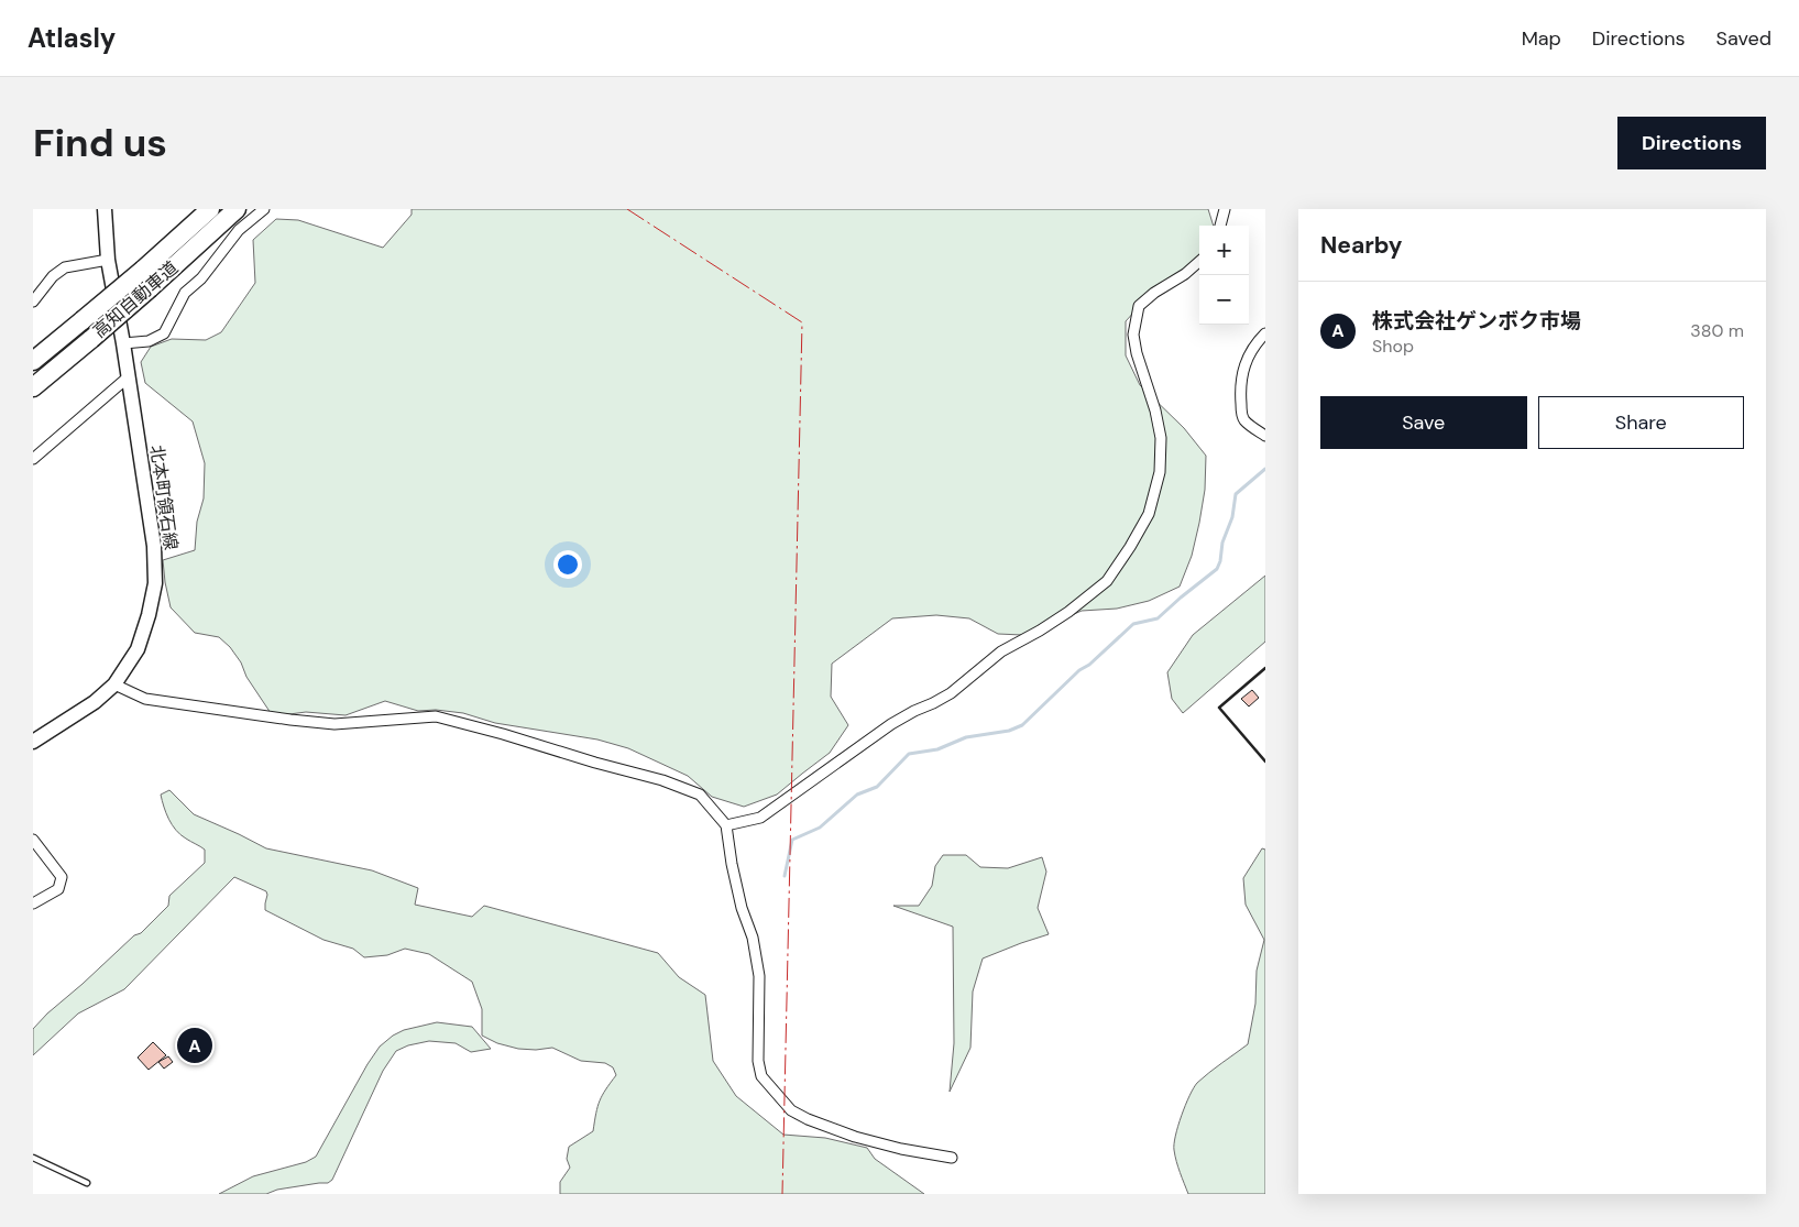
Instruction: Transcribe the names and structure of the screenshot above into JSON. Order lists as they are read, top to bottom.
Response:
{
  "streets": {
    "highway": ["高知自動車道"],
    "main road": ["北本町領石線"]
  },
  "page": {
    "header": "Atlasly",
    "nav": ["Map", "Directions", "Saved"],
    "buttons": [
      "Directions",
      ["Save", "Share"]
    ],
    "title": "Find us",
    "heading": "Nearby",
    "map_buttons": ["+", "−"],
    "list": [
      {
        "mark": "A",
        "name": "株式会社ゲンボク市場",
        "note": "Shop",
        "value": "380 m"
      }
    ],
    "pins": "A"
  }
}
